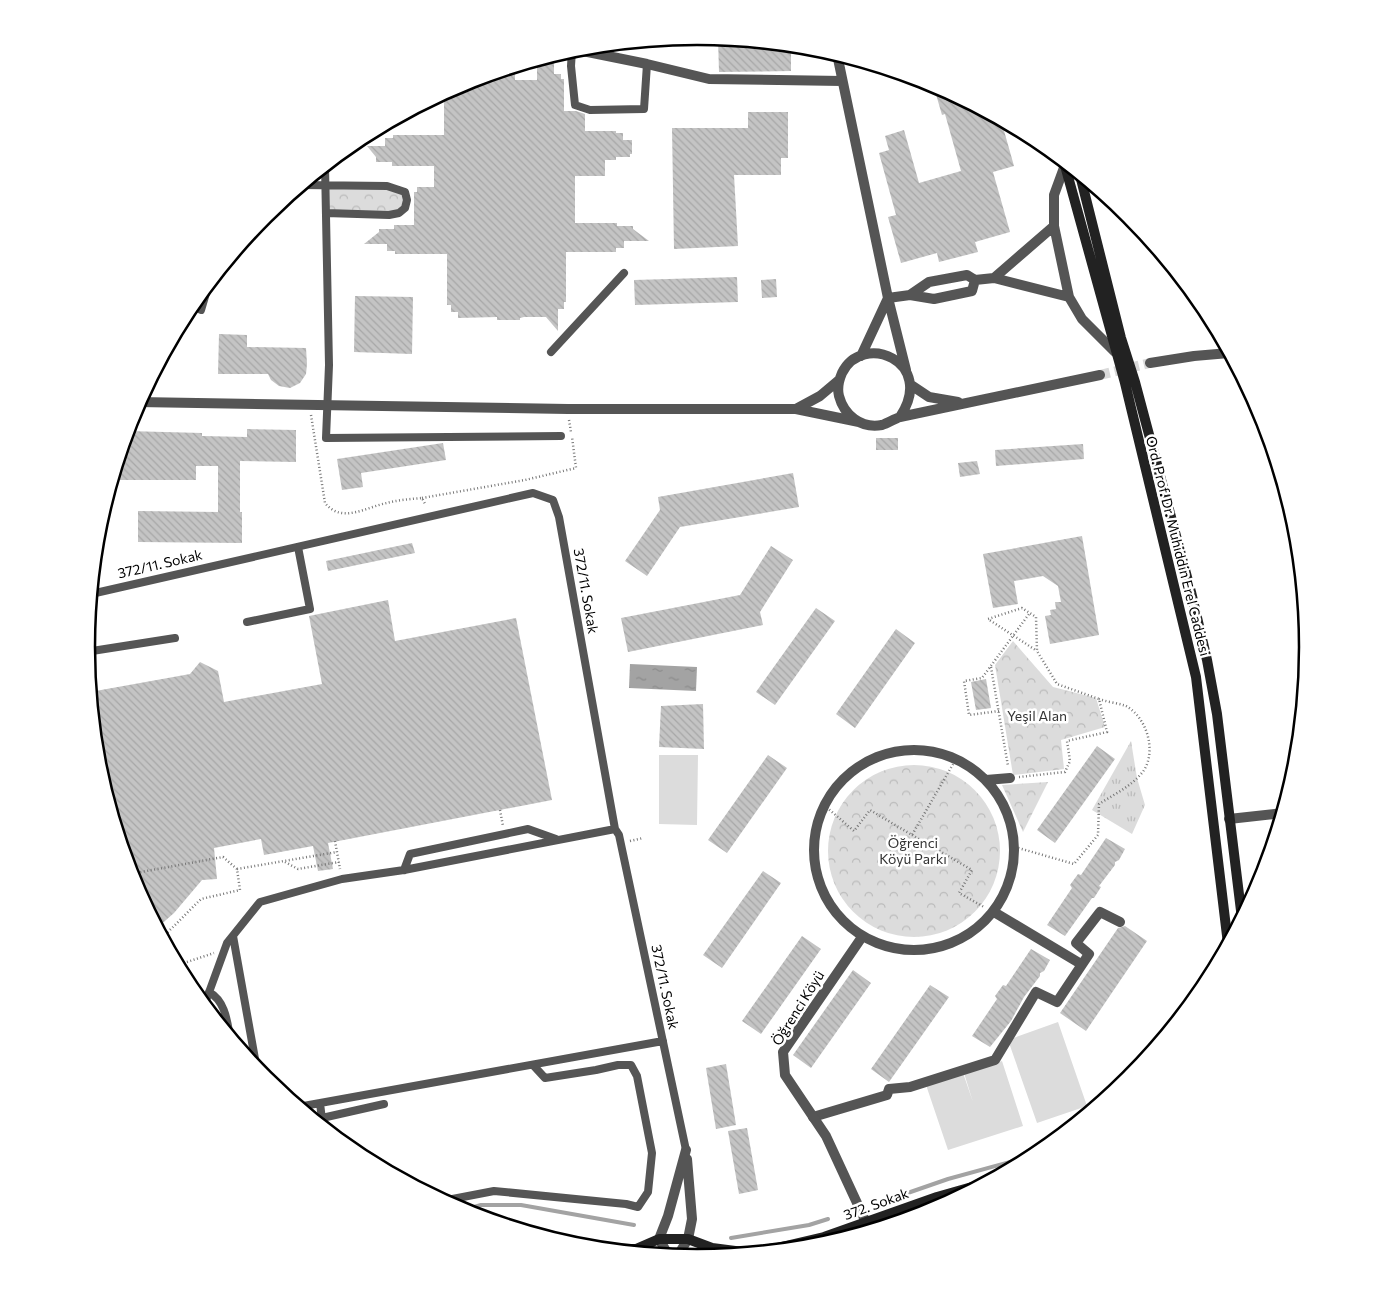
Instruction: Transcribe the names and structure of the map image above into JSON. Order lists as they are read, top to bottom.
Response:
{
  "streets": {
    "main road": ["Ord. Prof. Dr. Muhiddin Erel Caddesi", "372. Sokak"],
    "street": ["372/11. Sokak", "Öğrenci Köyü"]
  },
  "crossings": [
    ["372/11. Sokak", "372. Sokak"]
  ],
  "parks": ["Yeşil Alan", "Öğrenci Köyü Parkı"]
}
